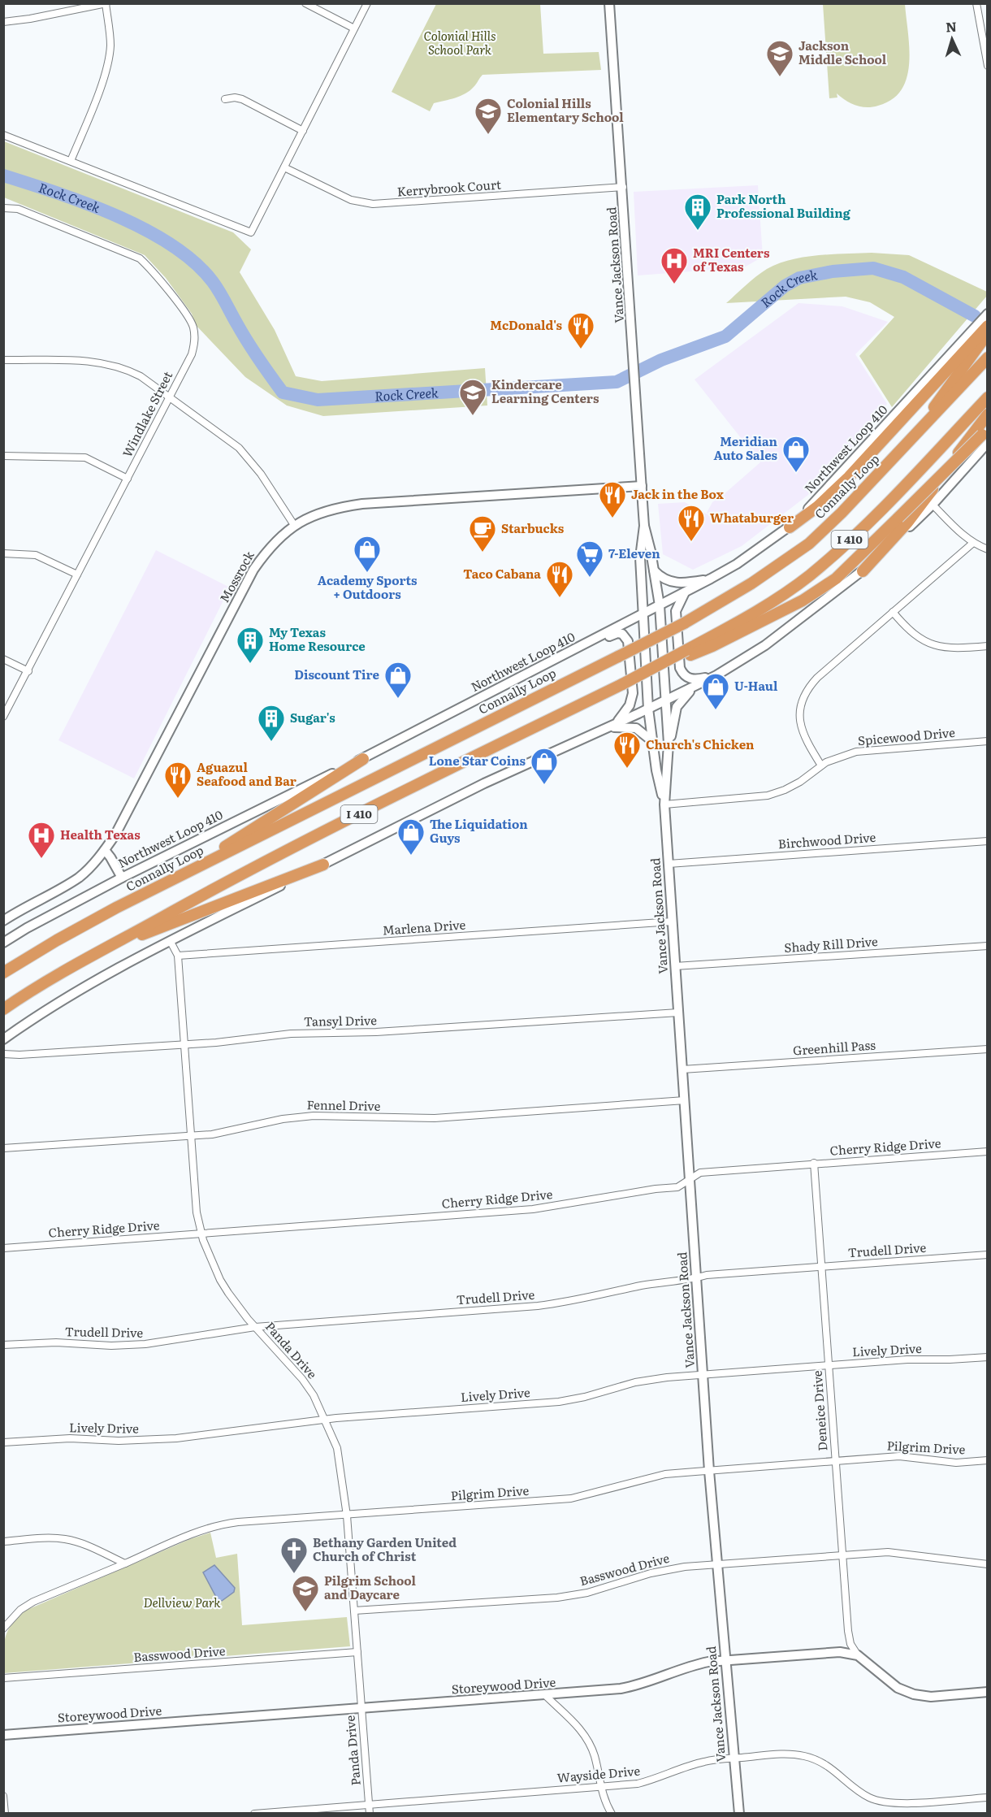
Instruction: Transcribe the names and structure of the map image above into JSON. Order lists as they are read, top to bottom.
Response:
{
  "streets": {
    "highway": ["Connally Loop", "I 410"],
    "main road": [
      "Vance Jackson Road",
      "Northwest Loop 410",
      "Mossrock",
      "Storeywood Drive"
    ],
    "street": [
      "Kerrybrook Court",
      "Windlake Street",
      "Spicewood Drive",
      "Birchwood Drive",
      "Marlena Drive",
      "Shady Rill Drive",
      "Tansyl Drive",
      "Greenhill Pass",
      "Fennel Drive",
      "Cherry Ridge Drive",
      "Trudell Drive",
      "Panda Drive",
      "Lively Drive",
      "Deneice Drive",
      "Pilgrim Drive",
      "Basswood Drive",
      "Wayside Drive"
    ]
  },
  "crossings": [
    ["Kerrybrook Court", "Vance Jackson Road"],
    ["Vance Jackson Road", "Northwest Loop 410"],
    ["Vance Jackson Road", "Mossrock"],
    ["Vance Jackson Road", "Spicewood Drive"],
    ["Vance Jackson Road", "Birchwood Drive"],
    ["Vance Jackson Road", "Marlena Drive"],
    ["Vance Jackson Road", "Shady Rill Drive"],
    ["Vance Jackson Road", "Tansyl Drive"],
    ["Vance Jackson Road", "Greenhill Pass"],
    ["Vance Jackson Road", "Fennel Drive"],
    ["Vance Jackson Road", "Cherry Ridge Drive"],
    ["Vance Jackson Road", "Trudell Drive"],
    ["Vance Jackson Road", "Lively Drive"],
    ["Vance Jackson Road", "Pilgrim Drive"],
    ["Vance Jackson Road", "Basswood Drive"],
    ["Vance Jackson Road", "Storeywood Drive"],
    ["Vance Jackson Road", "Wayside Drive"],
    ["Marlena Drive", "Panda Drive"],
    ["Tansyl Drive", "Panda Drive"],
    ["Fennel Drive", "Panda Drive"],
    ["Cherry Ridge Drive", "Panda Drive"],
    ["Cherry Ridge Drive", "Deneice Drive"],
    ["Trudell Drive", "Panda Drive"],
    ["Trudell Drive", "Deneice Drive"],
    ["Panda Drive", "Lively Drive"],
    ["Panda Drive", "Pilgrim Drive"],
    ["Panda Drive", "Basswood Drive"],
    ["Panda Drive", "Storeywood Drive"],
    ["Panda Drive", "Wayside Drive"],
    ["Lively Drive", "Deneice Drive"],
    ["Deneice Drive", "Pilgrim Drive"],
    ["Deneice Drive", "Basswood Drive"],
    ["Deneice Drive", "Storeywood Drive"]
  ],
  "water": ["Rock Creek"],
  "parks": ["Colonial Hills School Park", "Dellview Park"],
  "places": {
    "school or university": [
      "Jackson Middle School",
      "Colonial Hills Elementary School",
      "Kindercare Learning Centers",
      "Pilgrim School and Daycare"
    ],
    "building": ["Park North Professional Building", "My Texas Home Resource", "Sugar's"],
    "hospital": ["MRI Centers of Texas", "Health Texas"],
    "restaurant": [
      "McDonald's",
      "Jack in the Box",
      "Whataburger",
      "Taco Cabana",
      "Church's Chicken",
      "Aguazul Seafood and Bar"
    ],
    "shop": [
      "Meridian Auto Sales",
      "Academy Sports + Outdoors",
      "Discount Tire",
      "U-Haul",
      "Lone Star Coins",
      "The Liquidation Guys"
    ],
    "cafe": ["Starbucks"],
    "supermarket": ["7-Eleven"],
    "church": ["Bethany Garden United Church of Christ"]
  },
  "north": "top"
}
